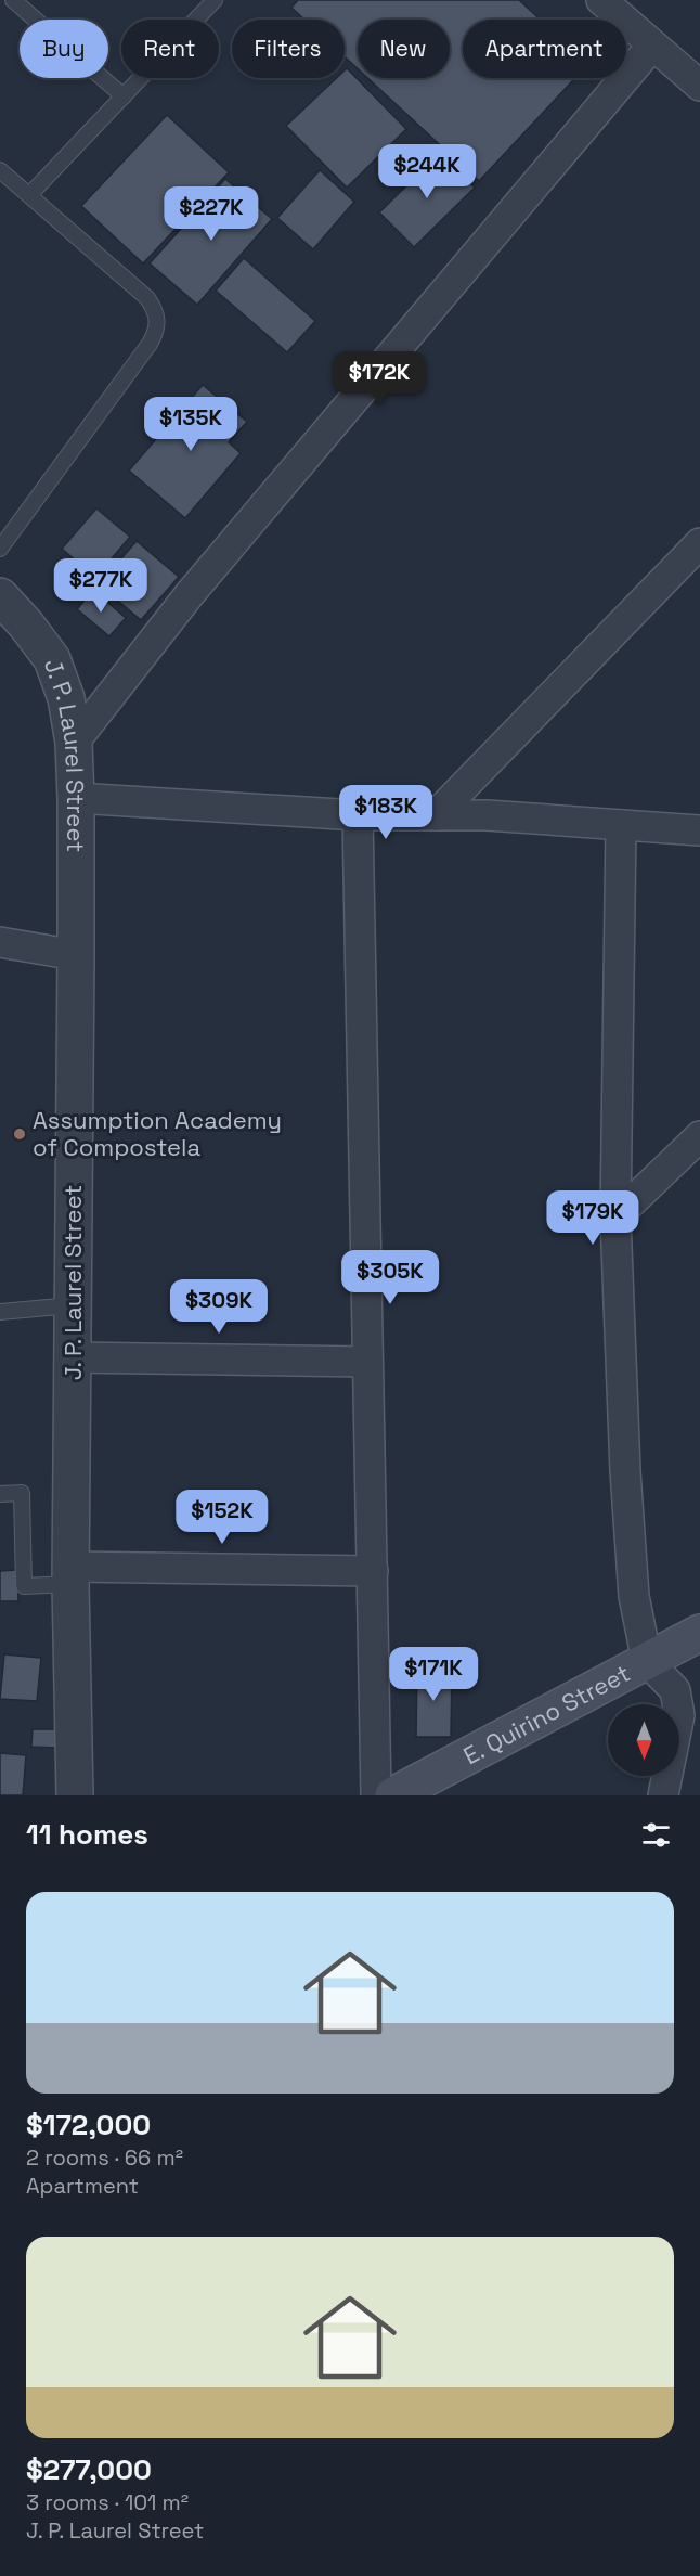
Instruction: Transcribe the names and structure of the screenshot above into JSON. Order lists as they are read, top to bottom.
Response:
{
  "streets": {
    "main road": ["E. Quirino Street"],
    "street": ["J. P. Laurel Street"]
  },
  "places": ["Assumption Academy of Compostela"],
  "north": "bottom",
  "page": {
    "chip": [
      "Buy",
      "Rent",
      "Filters",
      "New",
      "Apartment"
    ],
    "price": [
      "$244K",
      "$227K",
      "$172K",
      "$135K",
      "$277K",
      "$183K",
      "$179K",
      "$305K",
      "$309K",
      "$152K",
      "$171K"
    ],
    "heading": "11 homes",
    "list": [
      {
        "name": "$172,000",
        "note": "2 rooms · 66 m² · Apartment"
      },
      {
        "name": "$277,000",
        "note": "3 rooms · 101 m² · J. P. Laurel Street"
      }
    ]
  }
}
